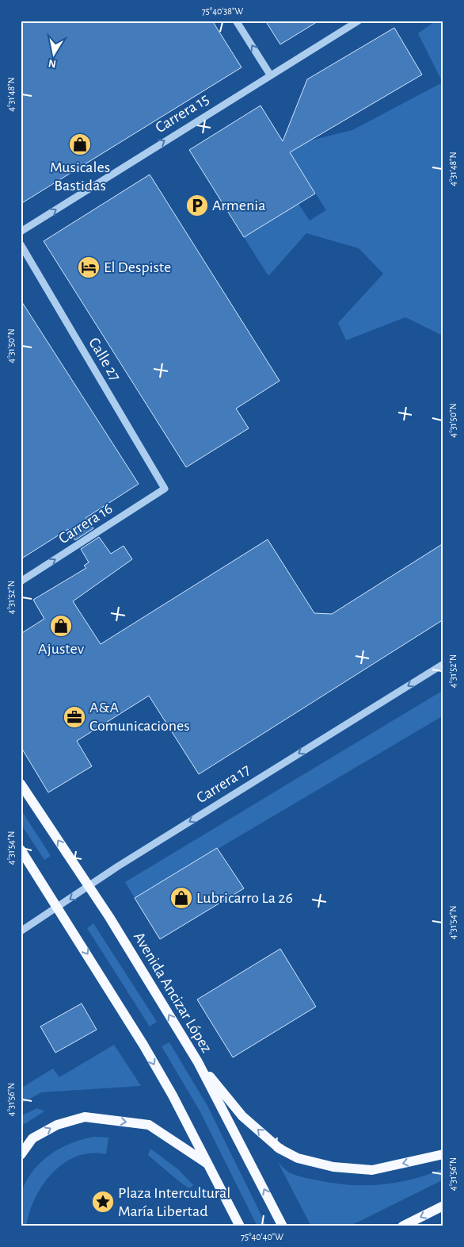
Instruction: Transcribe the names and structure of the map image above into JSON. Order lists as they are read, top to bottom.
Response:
{
  "streets": {
    "main road": ["Avenida Ancizar López"],
    "street": [
      "Carrera 15",
      "Calle 27",
      "Carrera 16",
      "Carrera 17"
    ]
  },
  "crossings": [
    ["Calle 27", "Carrera 16"],
    ["Carrera 17", "Avenida Ancizar López"]
  ],
  "one_way": ["Carrera 15", "Carrera 16", "Carrera 17"],
  "places": {
    "shop": ["Musicales Bastidas", "Ajustev", "Lubricarro La 26"],
    "parking": ["Armenia"],
    "hotel": ["El Despiste"],
    "office": ["A&A Comunicaciones"],
    "place": ["Plaza Intercultural María Libertad"]
  },
  "north": "bottom",
  "coordinates": [
    "75°40'38\"W",
    "4°31'48\"N",
    "4°31'50\"N",
    "4°31'52\"N",
    "4°31'54\"N",
    "4°31'56\"N",
    "75°40'40\"W"
  ]
}
